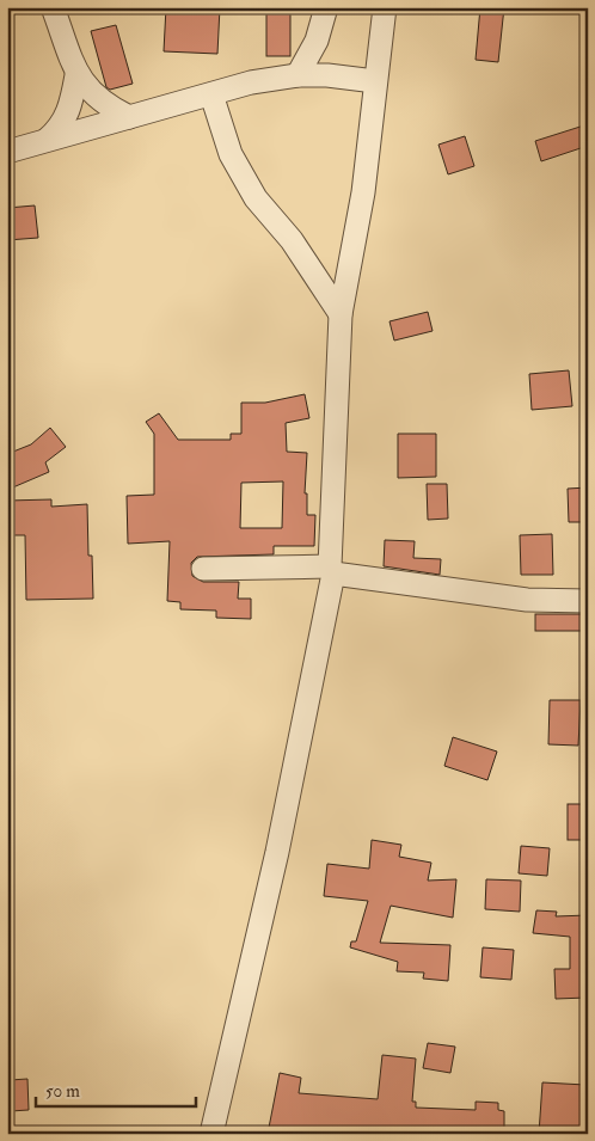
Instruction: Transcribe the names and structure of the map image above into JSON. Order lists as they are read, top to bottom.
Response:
{
  "scale_bar": "50 m"
}
